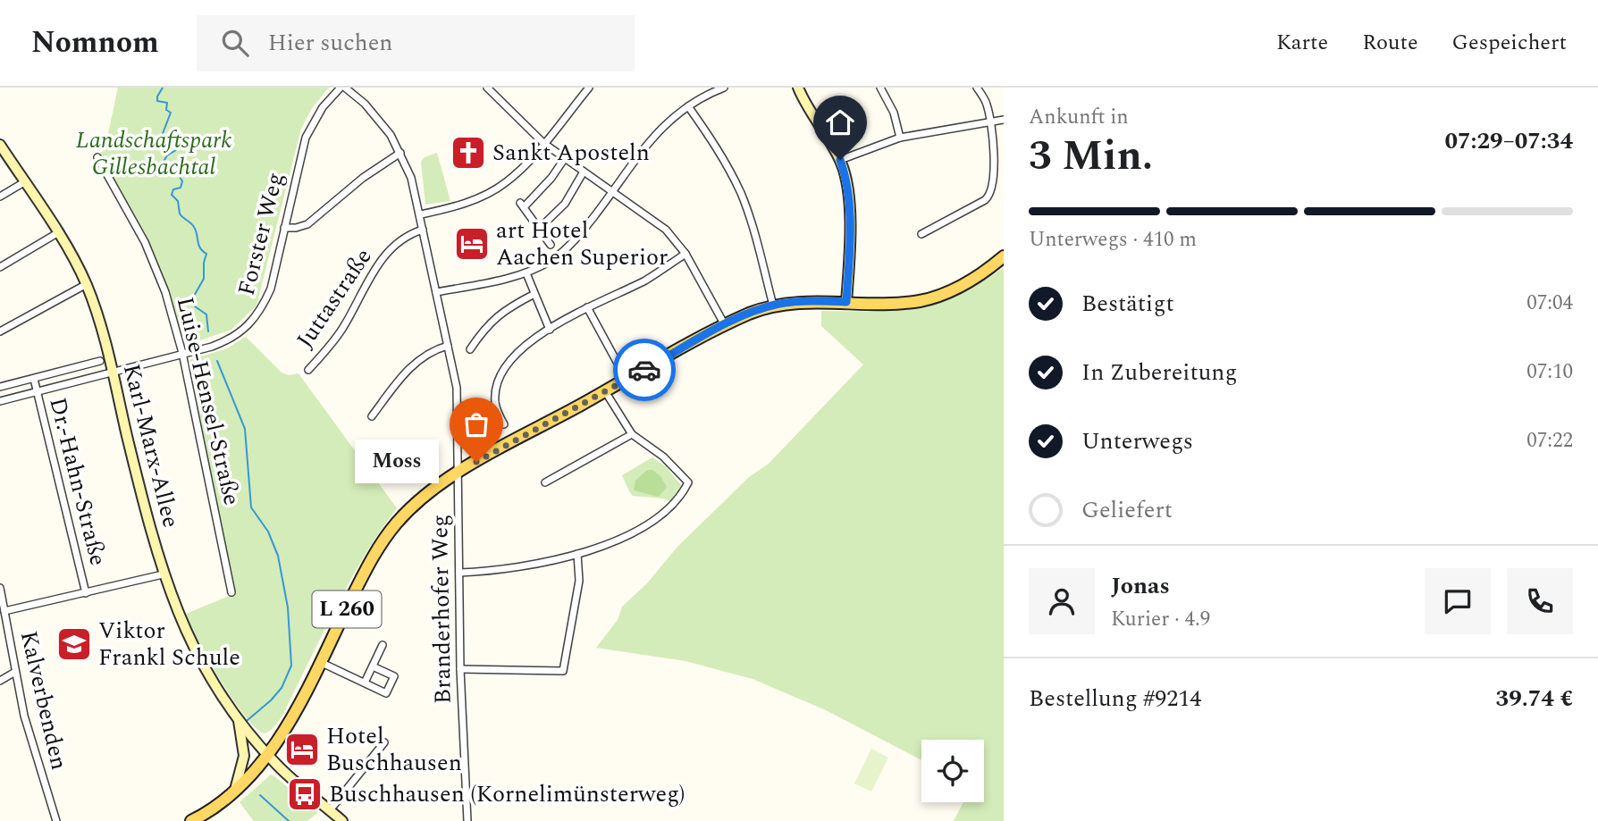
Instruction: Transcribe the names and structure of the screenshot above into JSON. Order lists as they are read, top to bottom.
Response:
{
  "streets": {
    "main road": ["L 260"],
    "street": [
      "Forster Weg",
      "Juttastraße",
      "Luise-Hensel-Straße",
      "Karl-Marx-Allee",
      "Dr.-Hahn-Straße",
      "Branderhofer Weg",
      "Kalverbenden"
    ]
  },
  "crossings": [
    ["Forster Weg", "Luise-Hensel-Straße"],
    ["Forster Weg", "Karl-Marx-Allee"],
    ["Forster Weg", "Dr.-Hahn-Straße"],
    ["Forster Weg", "Branderhofer Weg"],
    ["Juttastraße", "Branderhofer Weg"],
    ["Karl-Marx-Allee", "L 260"],
    ["L 260", "Branderhofer Weg"]
  ],
  "parks": ["Landschaftspark Gillesbachtal"],
  "places": {
    "church": ["Sankt Aposteln"],
    "hotel": ["art Hotel Aachen Superior", "Hotel Buschhausen"],
    "other": ["Moss"],
    "school or university": ["Viktor Frankl Schule"],
    "bus stop": ["Buschhausen (Kornelimünsterweg)"]
  },
  "page": {
    "header": "Nomnom",
    "search": "Hier suchen",
    "nav": ["Karte", "Route", "Gespeichert"],
    "heading": ["3 Min.", "Ankunft in", "07:29–07:34"],
    "panel": [
      "Jonas",
      "Kurier · 4.9",
      "Bestellung #9214",
      "39.74 €"
    ],
    "bar": "Unterwegs · 410 m",
    "list": [
      ["Bestätigt", "07:04"],
      ["In Zubereitung", "07:10"],
      ["Unterwegs", "07:22"],
      "Geliefert"
    ],
    "bubble": "Moss"
  }
}
